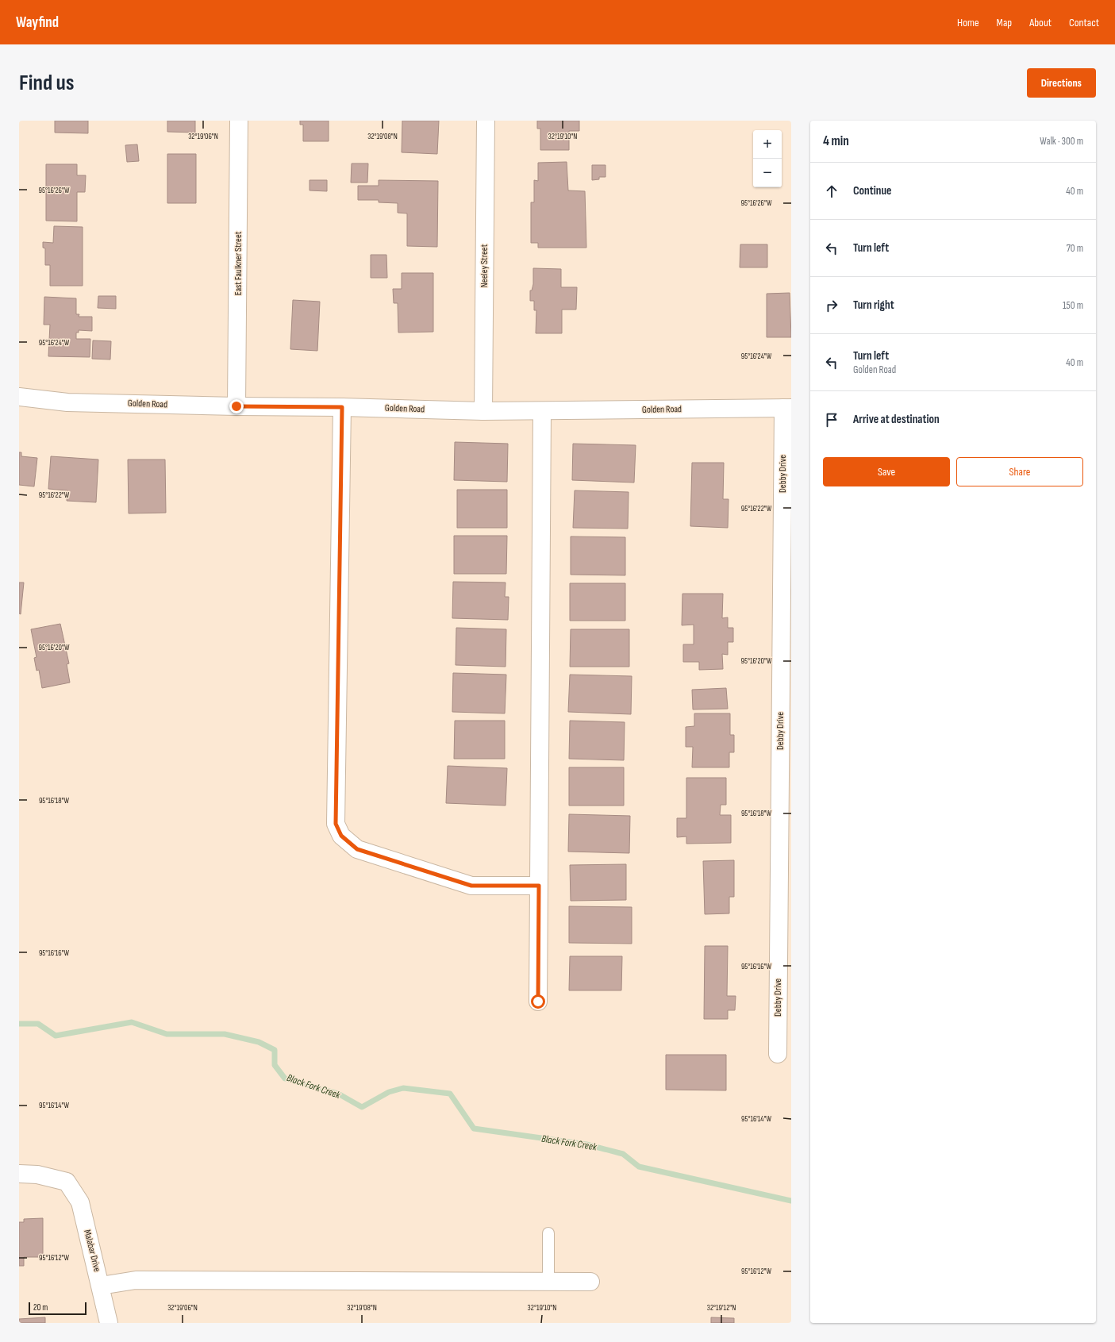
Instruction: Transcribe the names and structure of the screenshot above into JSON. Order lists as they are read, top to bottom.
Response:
{
  "streets": {
    "street": [
      "East Faulkner Street",
      "Neeley Street",
      "Golden Road",
      "Debby Drive",
      "Malabar Drive"
    ]
  },
  "crossings": [
    ["East Faulkner Street", "Golden Road"],
    ["Neeley Street", "Golden Road"],
    ["Golden Road", "Debby Drive"]
  ],
  "water": ["Black Fork Creek"],
  "scale_bar": "20 m",
  "page": {
    "header": "Wayfind",
    "nav": [
      "Home",
      "Map",
      "About",
      "Contact"
    ],
    "buttons": [
      "Directions",
      ["Save", "Share"]
    ],
    "title": "Find us",
    "heading": ["4 min", "Walk · 300 m"],
    "map_buttons": ["+", "−"],
    "list": [
      ["Continue", "40 m"],
      ["Turn left", "70 m"],
      ["Turn right", "150 m"],
      ["Turn left", "Golden Road", "40 m"],
      "Arrive at destination"
    ],
    "scale": "20 m"
  },
  "coordinates": [
    "32°19'06\"N",
    "32°19'08\"N",
    "32°19'10\"N",
    "95°16'26\"W",
    "95°16'24\"W",
    "95°16'22\"W",
    "95°16'20\"W",
    "95°16'18\"W",
    "95°16'16\"W",
    "95°16'14\"W",
    "95°16'12\"W",
    "32°19'12\"N"
  ]
}
